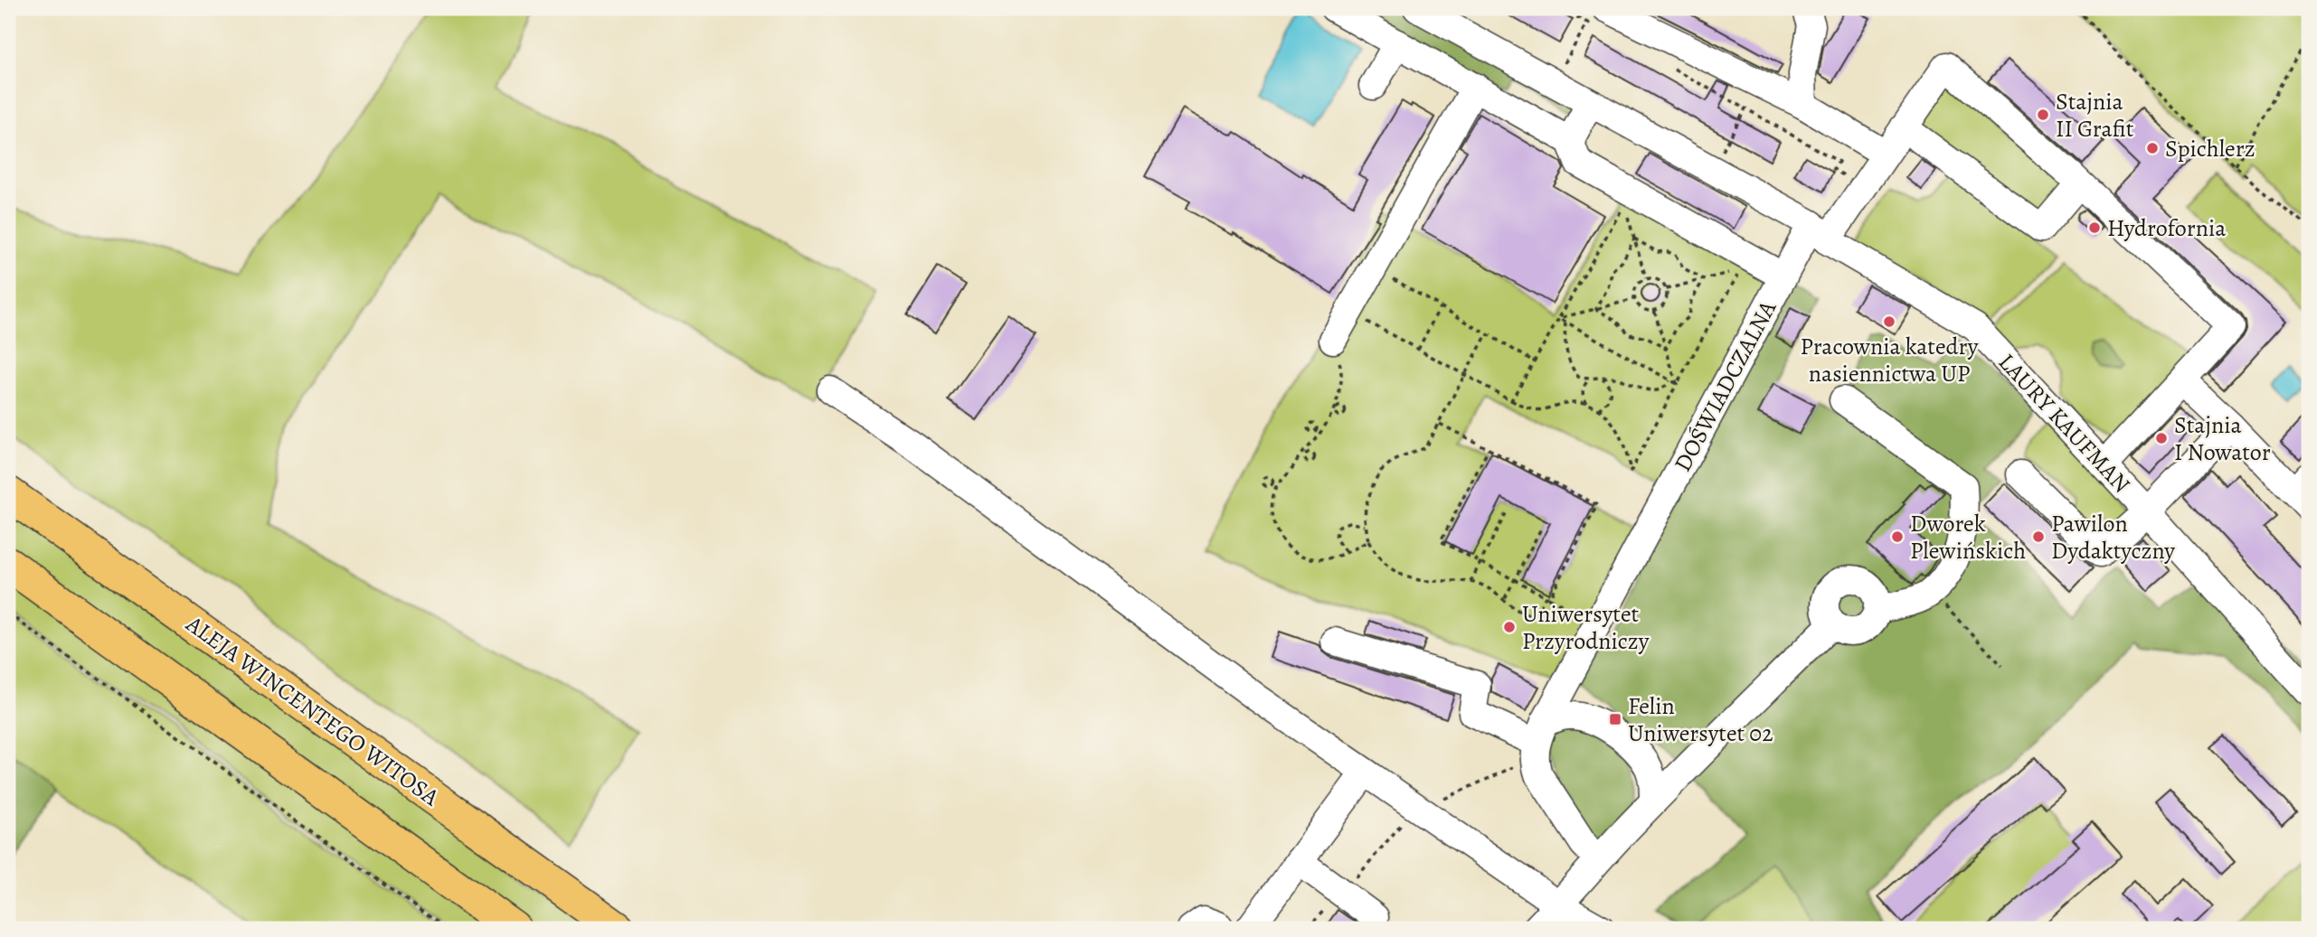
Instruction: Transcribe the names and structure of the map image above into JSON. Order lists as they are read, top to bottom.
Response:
{
  "streets": {
    "main road": ["ALEJA WINCENTEGO WITOSA"],
    "street": ["DOŚWIADCZALNA", "LAURY KAUFMAN"]
  },
  "crossings": [
    ["DOŚWIADCZALNA", "LAURY KAUFMAN"]
  ],
  "places": {
    "other": [
      "Stajnia II Grafit",
      "Spichlerz",
      "Hydrofornia",
      "Pracownia katedry nasiennictwa UP",
      "Stajnia I Nowator",
      "Dworek Plewińskich",
      "Pawilon Dydaktyczny",
      "Uniwersytet Przyrodniczy"
    ],
    "transit": ["Felin Uniwersytet 02"]
  }
}
